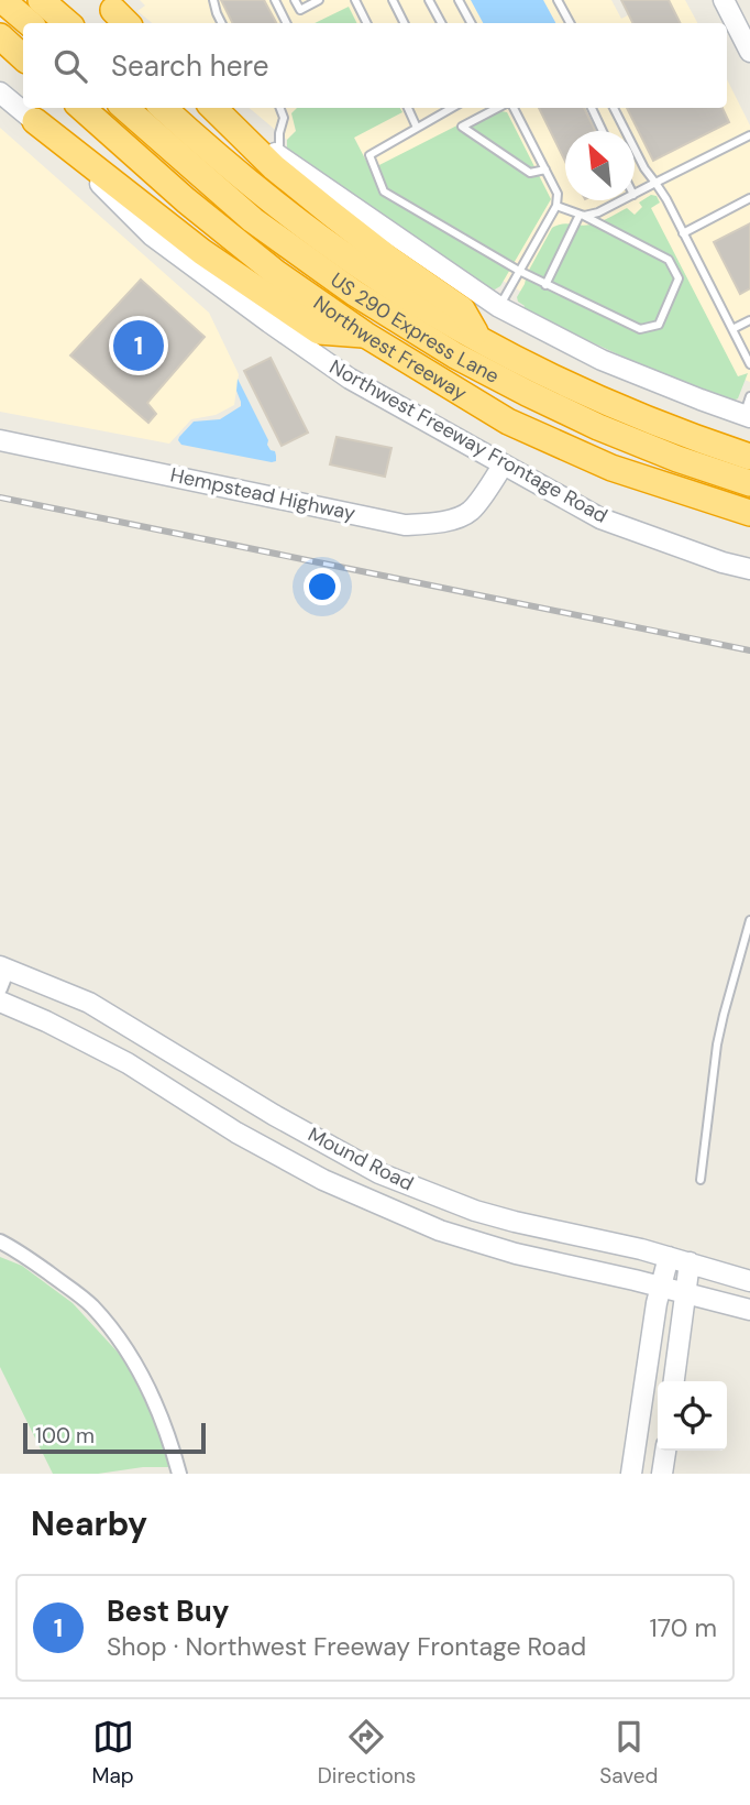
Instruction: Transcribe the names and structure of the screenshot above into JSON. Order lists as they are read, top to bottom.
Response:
{
  "streets": {
    "highway": ["US 290 Express Lane", "Northwest Freeway"],
    "street": ["Northwest Freeway Frontage Road", "Hempstead Highway", "Mound Road"]
  },
  "crossings": [
    ["Northwest Freeway Frontage Road", "Hempstead Highway"]
  ],
  "scale_bar": "100 m",
  "north": "top left",
  "page": {
    "search": "Search here",
    "pins": "1",
    "scale": "100 m",
    "heading": "Nearby",
    "list": [
      {
        "mark": "1",
        "name": "Best Buy",
        "note": "Shop · Northwest Freeway Frontage Road",
        "value": "170 m"
      }
    ],
    "nav": ["Map", "Directions", "Saved"]
  }
}
